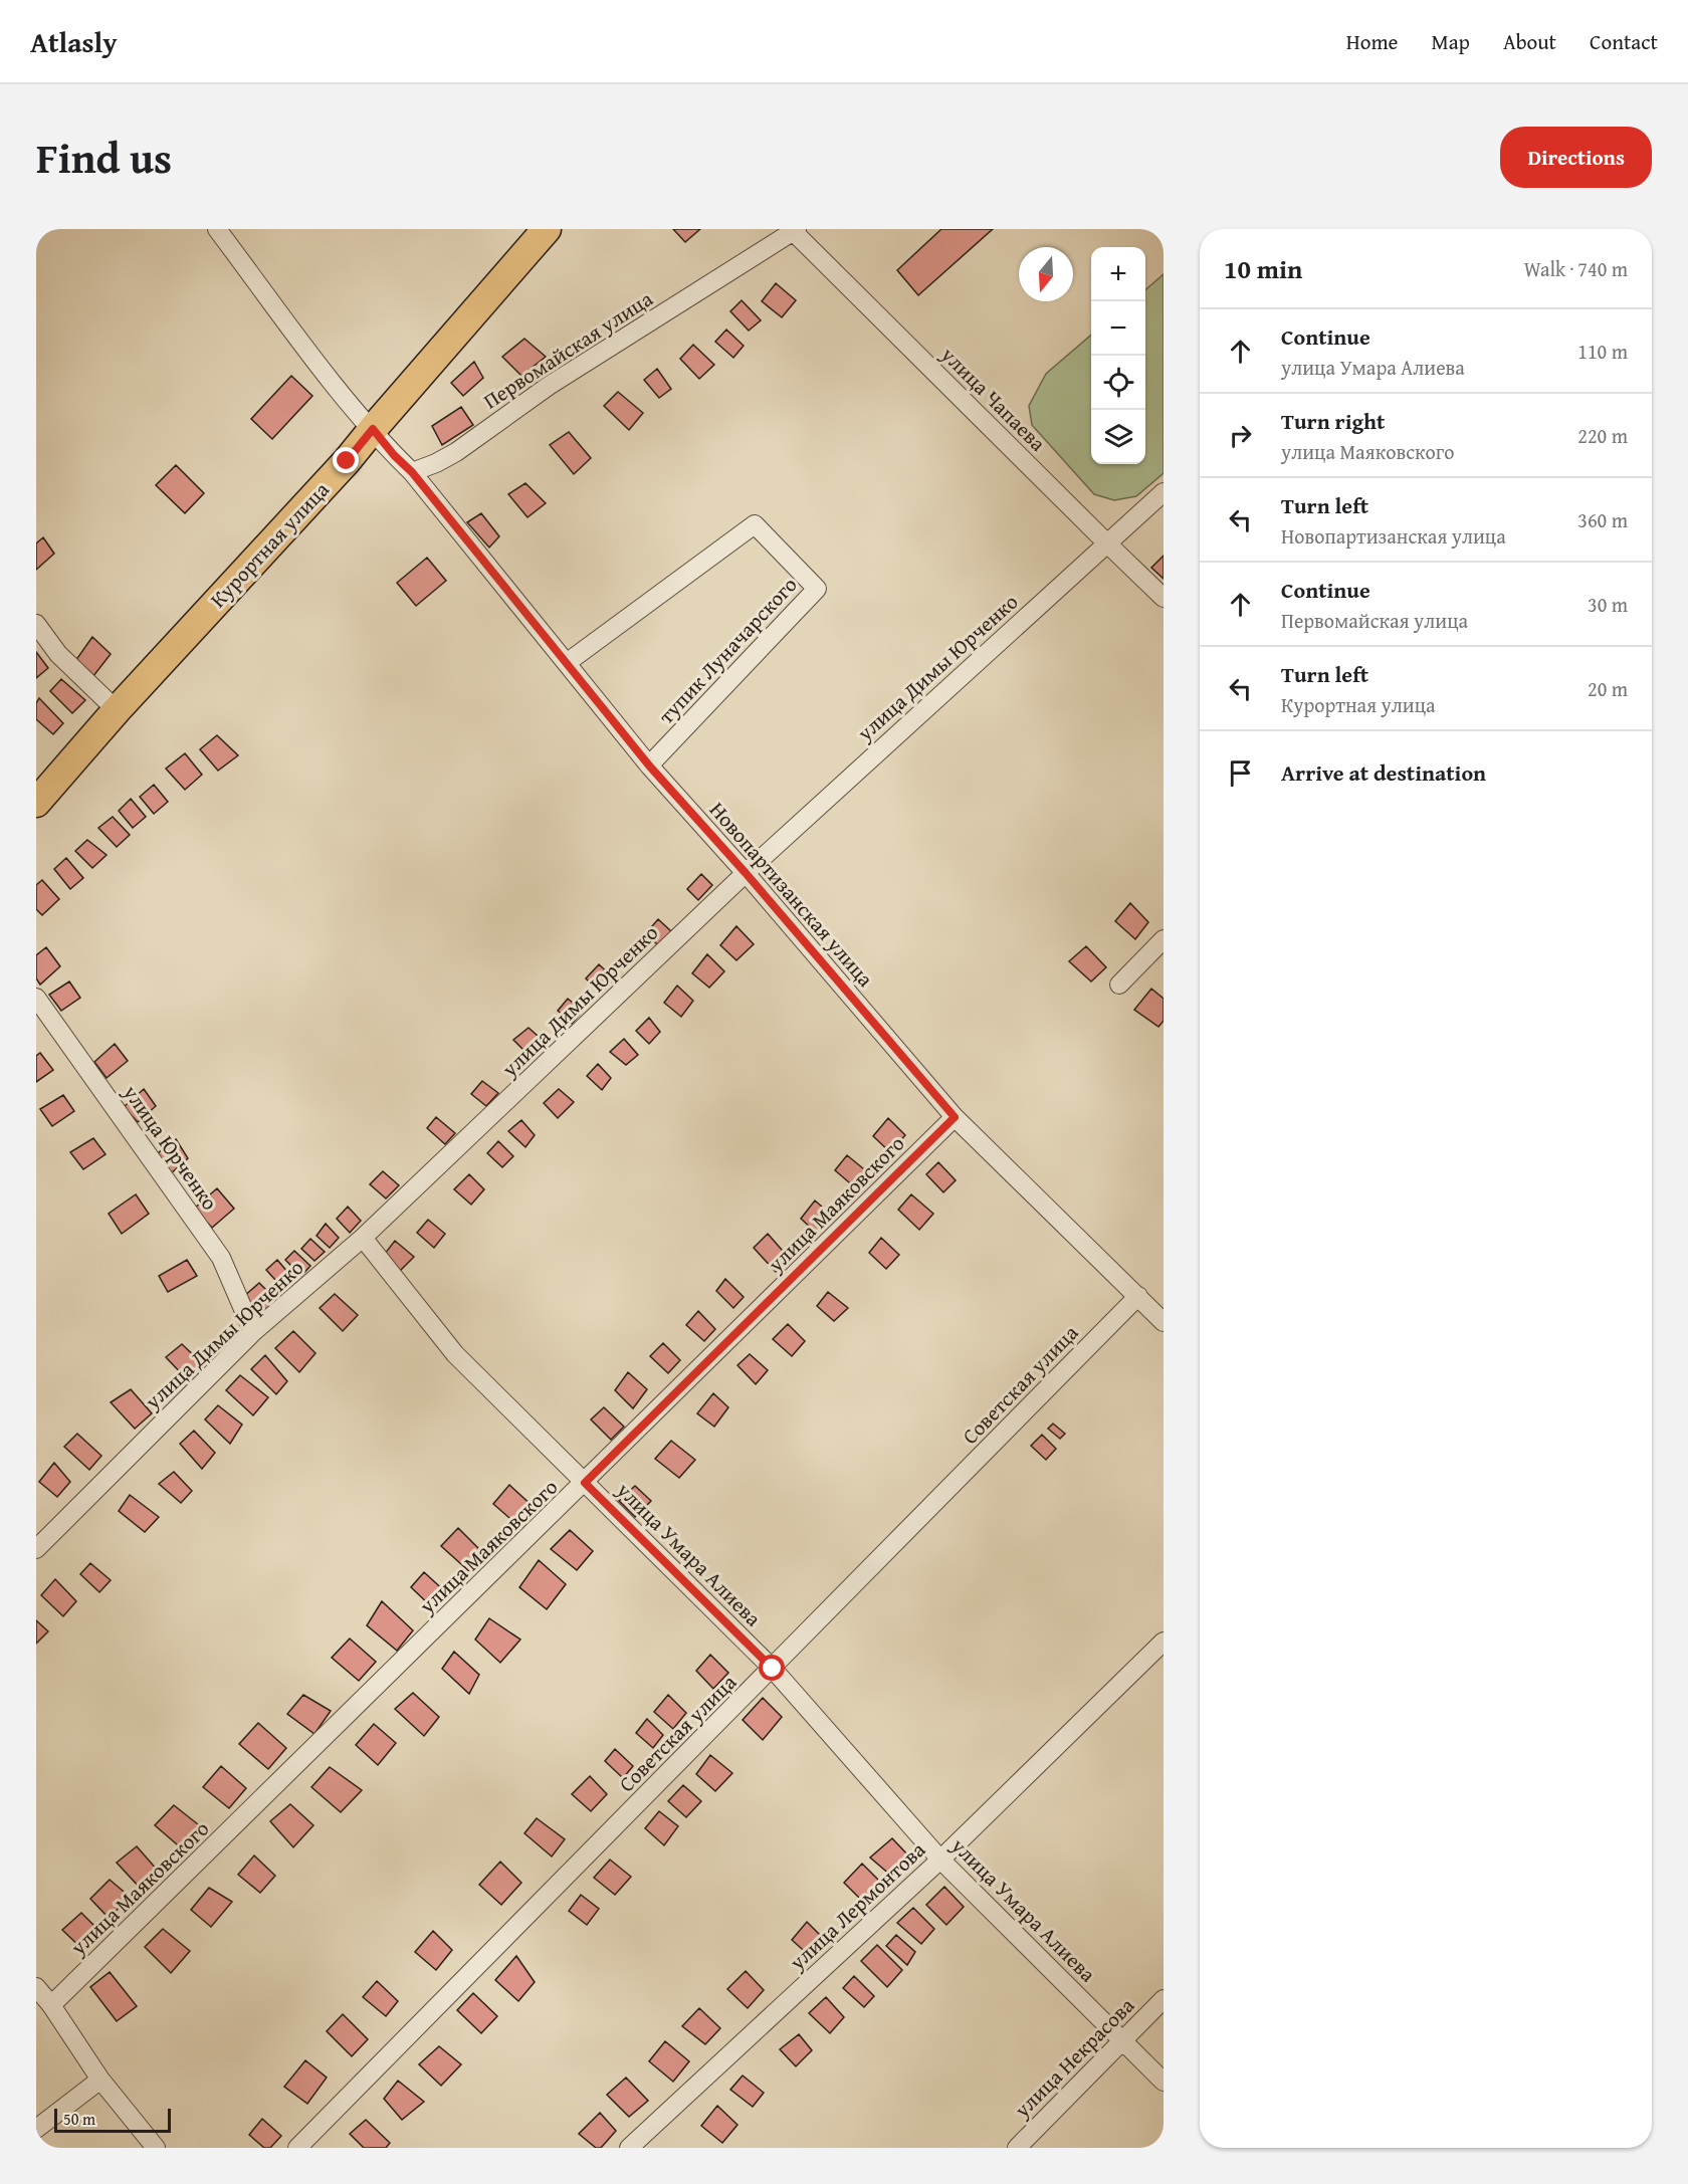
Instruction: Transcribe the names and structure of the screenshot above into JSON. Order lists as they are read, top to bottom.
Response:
{
  "streets": {
    "main road": ["Курортная улица"],
    "street": [
      "Первомайская улица",
      "улица Чапаева",
      "тупик Луначарского",
      "улица Димы Юрченко",
      "Новопартизанская улица",
      "улица Юрченко",
      "улица Маяковского",
      "Советская улица",
      "улица Умара Алиева",
      "улица Лермонтова",
      "улица Некрасова"
    ]
  },
  "crossings": [
    ["Первомайская улица", "улица Чапаева"],
    ["Первомайская улица", "Новопартизанская улица"],
    ["улица Чапаева", "улица Димы Юрченко"],
    ["тупик Луначарского", "Новопартизанская улица"],
    ["улица Димы Юрченко", "Новопартизанская улица"],
    ["улица Димы Юрченко", "улица Юрченко"],
    ["улица Димы Юрченко", "улица Умара Алиева"],
    ["Новопартизанская улица", "улица Маяковского"],
    ["Новопартизанская улица", "Советская улица"],
    ["улица Маяковского", "улица Умара Алиева"],
    ["Советская улица", "улица Умара Алиева"],
    ["улица Умара Алиева", "улица Лермонтова"],
    ["улица Умара Алиева", "улица Некрасова"]
  ],
  "scale_bar": "50 m",
  "north": "bottom",
  "page": {
    "header": "Atlasly",
    "nav": [
      "Home",
      "Map",
      "About",
      "Contact"
    ],
    "title": "Find us",
    "buttons": "Directions",
    "heading": ["10 min", "Walk · 740 m"],
    "map_buttons": ["+", "−"],
    "list": [
      ["Continue", "улица Умара Алиева", "110 m"],
      ["Turn right", "улица Маяковского", "220 m"],
      ["Turn left", "Новопартизанская улица", "360 m"],
      ["Continue", "Первомайская улица", "30 m"],
      ["Turn left", "Курортная улица", "20 m"],
      "Arrive at destination"
    ],
    "scale": "50 m"
  }
}
